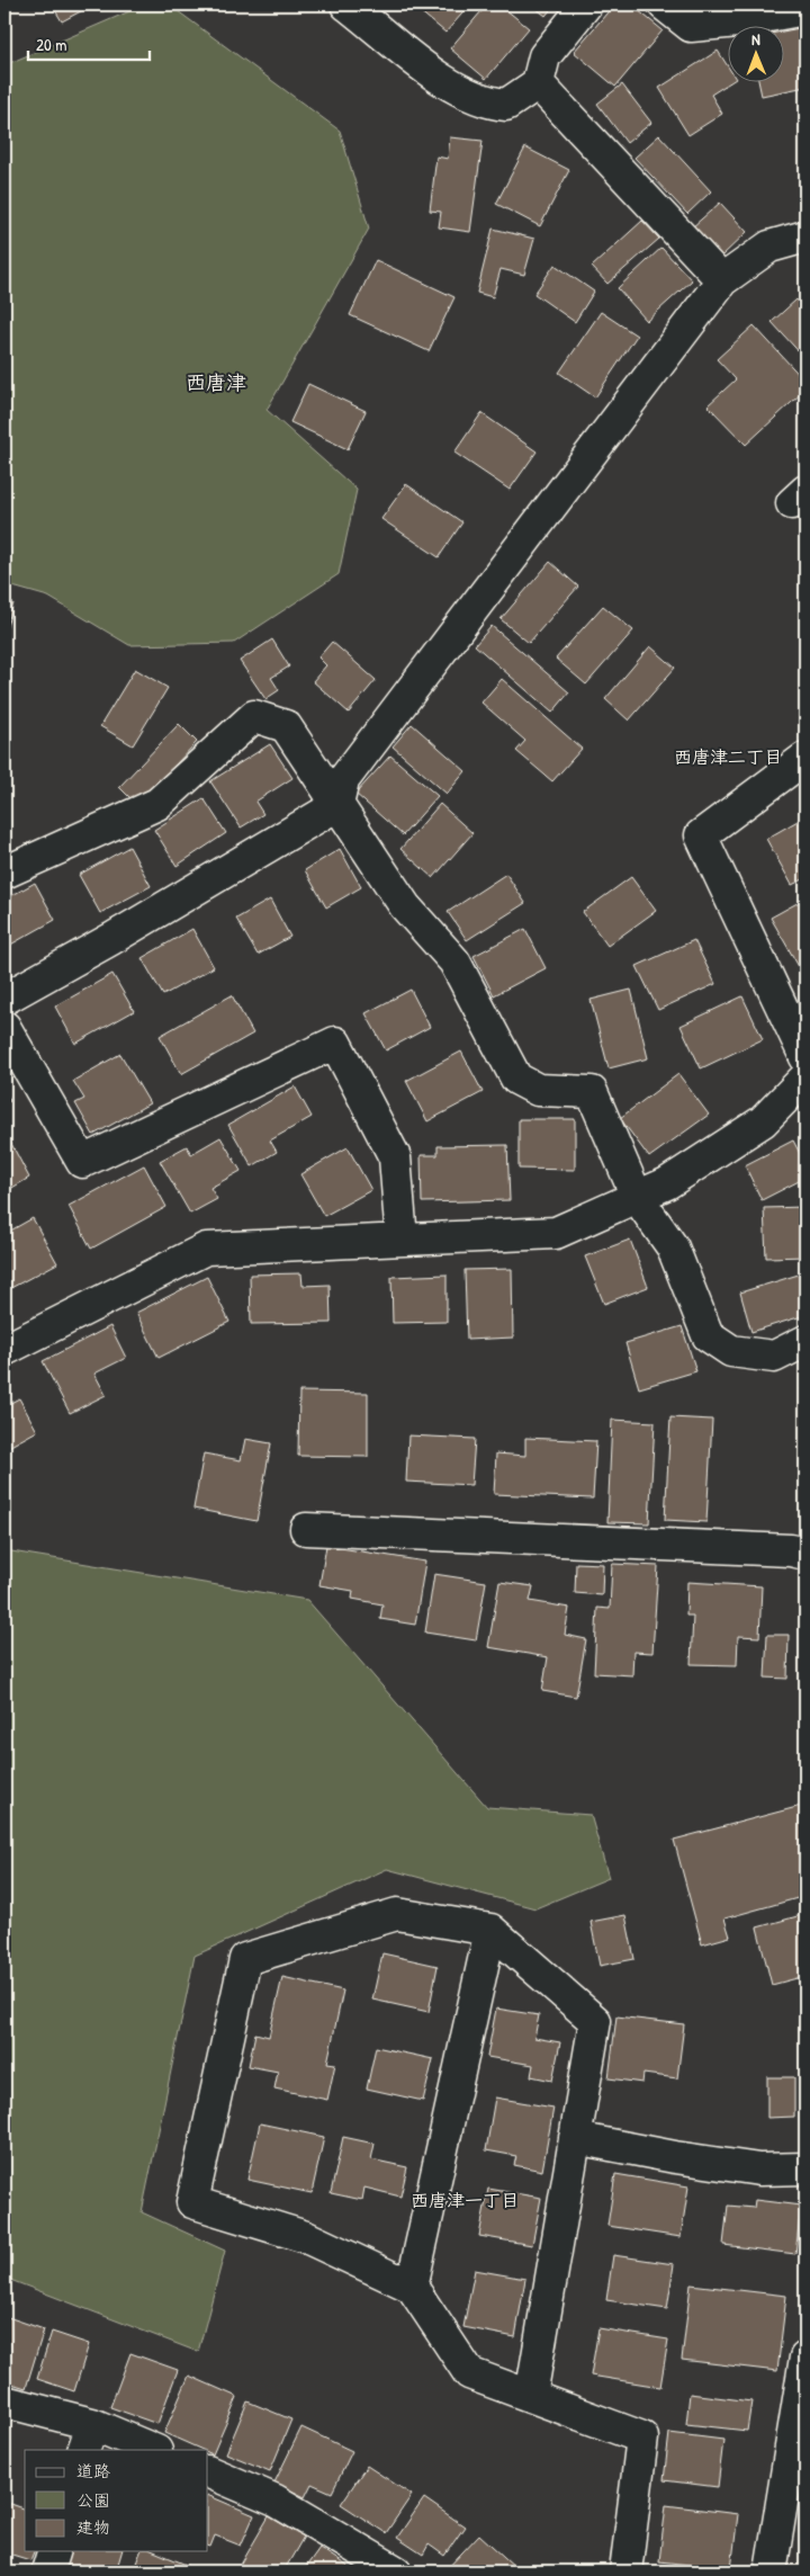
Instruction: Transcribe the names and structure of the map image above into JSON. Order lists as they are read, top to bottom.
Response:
{
  "districts": ["西唐津", "西唐津二丁目", "西唐津一丁目"],
  "legend": ["道路", "公園", "建物"],
  "scale_bar": "20 m",
  "north": "top"
}
